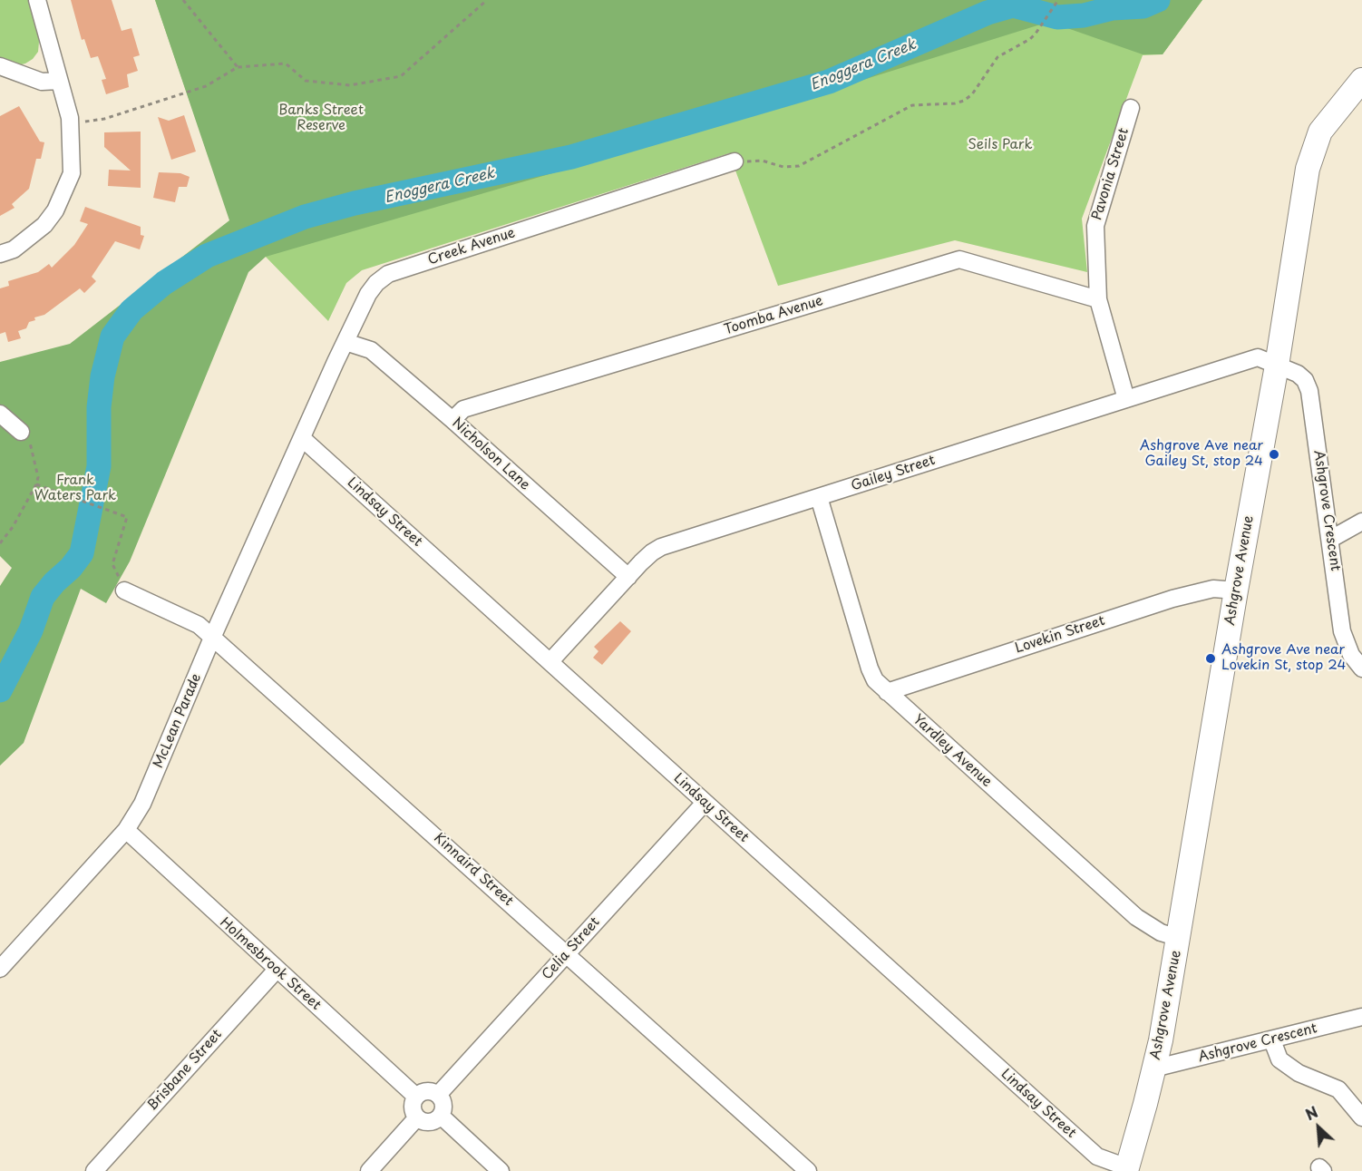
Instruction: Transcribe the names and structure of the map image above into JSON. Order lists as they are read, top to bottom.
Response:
{
  "streets": {
    "main road": ["Ashgrove Avenue"],
    "street": [
      "Pavonia Street",
      "Creek Avenue",
      "Toomba Avenue",
      "Nicholson Lane",
      "Gailey Street",
      "Ashgrove Crescent",
      "Lindsay Street",
      "Lovekin Street",
      "McLean Parade",
      "Yardley Avenue",
      "Kinnaird Street",
      "Celia Street",
      "Holmesbrook Street",
      "Brisbane Street"
    ]
  },
  "crossings": [
    ["Pavonia Street", "Toomba Avenue"],
    ["Pavonia Street", "Gailey Street"],
    ["Creek Avenue", "Nicholson Lane"],
    ["Creek Avenue", "Lindsay Street"],
    ["Creek Avenue", "McLean Parade"],
    ["Toomba Avenue", "Nicholson Lane"],
    ["Nicholson Lane", "Gailey Street"],
    ["Gailey Street", "Ashgrove Crescent"],
    ["Gailey Street", "Lindsay Street"],
    ["Gailey Street", "Ashgrove Avenue"],
    ["Gailey Street", "Yardley Avenue"],
    ["Ashgrove Crescent", "Ashgrove Avenue"],
    ["Lindsay Street", "Ashgrove Avenue"],
    ["Lindsay Street", "McLean Parade"],
    ["Lindsay Street", "Celia Street"],
    ["Ashgrove Avenue", "Lovekin Street"],
    ["Ashgrove Avenue", "Yardley Avenue"],
    ["Lovekin Street", "Yardley Avenue"],
    ["McLean Parade", "Kinnaird Street"],
    ["McLean Parade", "Holmesbrook Street"],
    ["Kinnaird Street", "Celia Street"],
    ["Celia Street", "Holmesbrook Street"],
    ["Holmesbrook Street", "Brisbane Street"]
  ],
  "water": ["Enoggera Creek"],
  "parks": ["Banks Street Reserve", "Seils Park", "Frank Waters Park"],
  "places": ["Ashgrove Ave near Gailey St, stop 24", "Ashgrove Ave near Lovekin St, stop 24"],
  "north": "top left"
}
